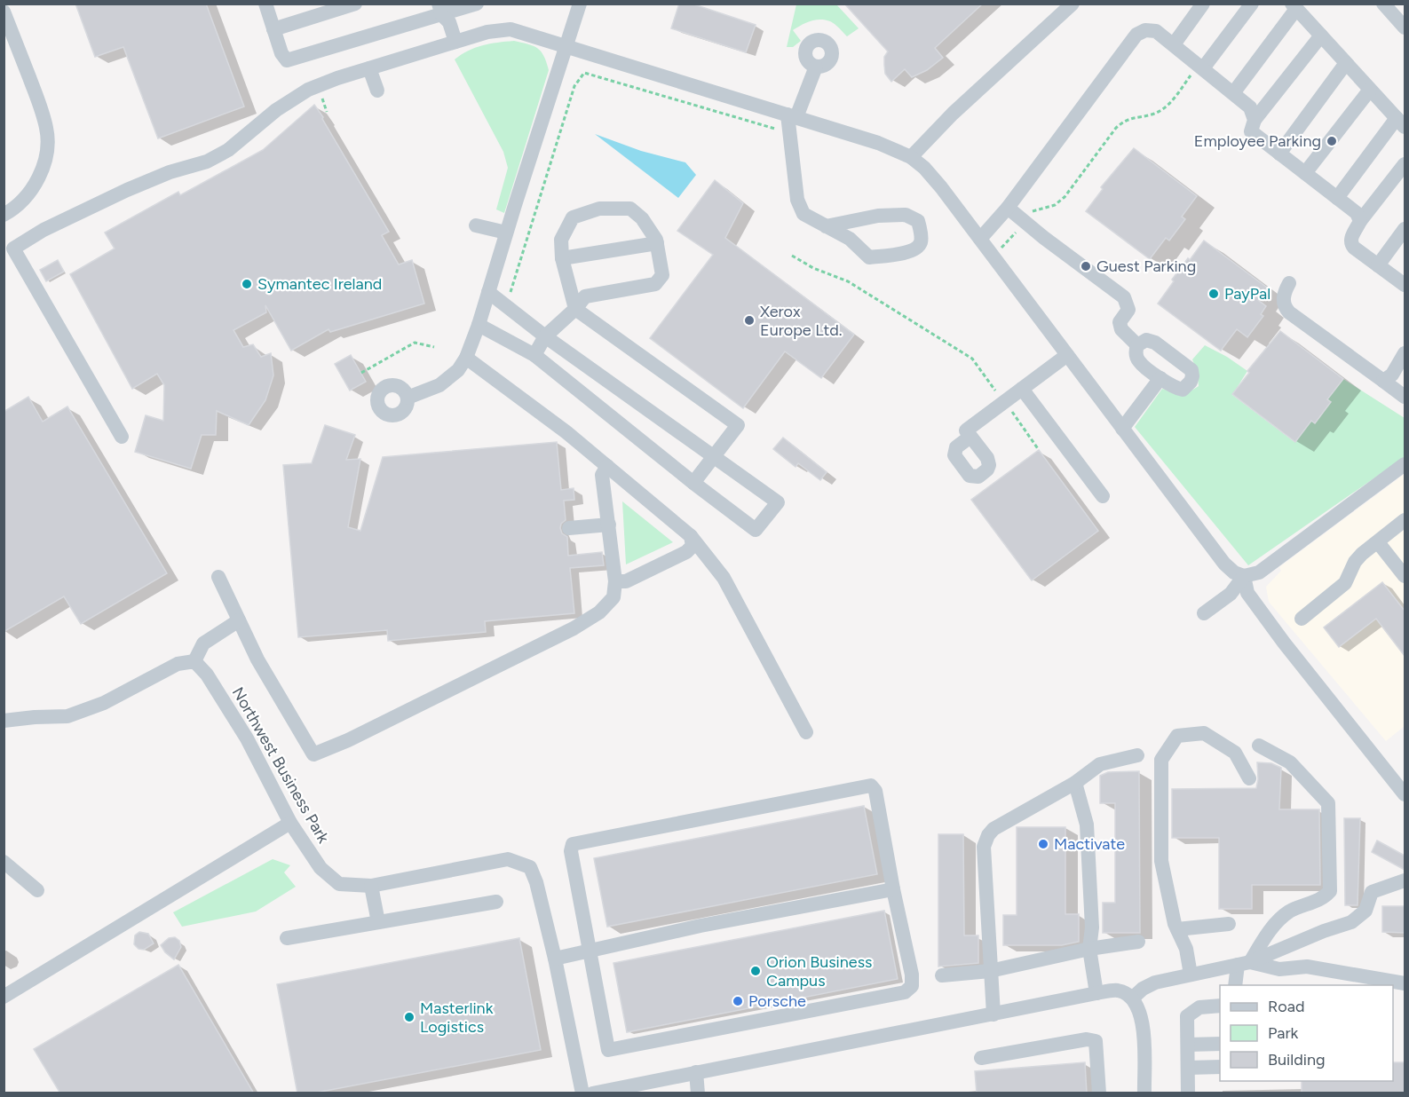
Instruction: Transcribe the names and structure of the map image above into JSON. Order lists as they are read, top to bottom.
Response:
{
  "streets": {
    "street": ["Northwest Business Park"]
  },
  "places": [
    "Employee Parking",
    "Guest Parking",
    "Symantec Ireland",
    "PayPal",
    "Xerox Europe Ltd.",
    "Mactivate",
    "Orion Business Campus",
    "Porsche",
    "Masterlink Logistics"
  ],
  "legend": ["Road", "Park", "Building"]
}
